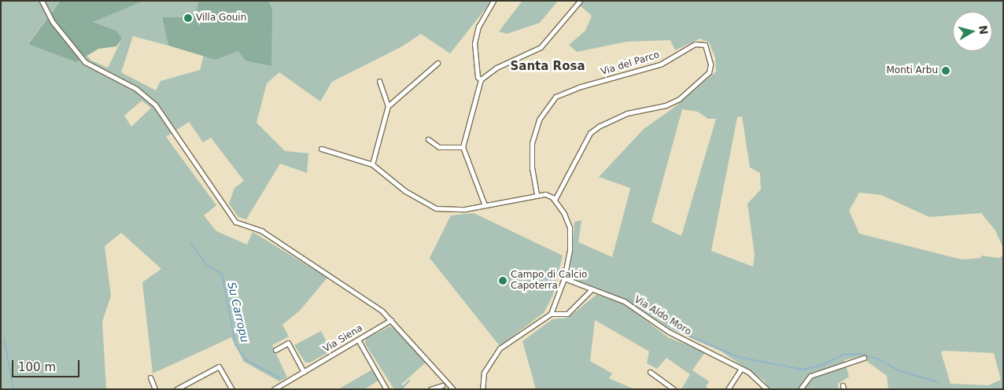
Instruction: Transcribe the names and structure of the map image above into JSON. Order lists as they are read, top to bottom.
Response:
{
  "streets": {
    "street": ["Via del Parco", "Via Aldo Moro", "Via Siena"]
  },
  "districts": ["Santa Rosa"],
  "water": ["Su Carropu"],
  "places": ["Villa Gouin", "Monti Arbu", "Campo di Calcio Capoterra"],
  "scale_bar": "100 m",
  "north": "right"
}
